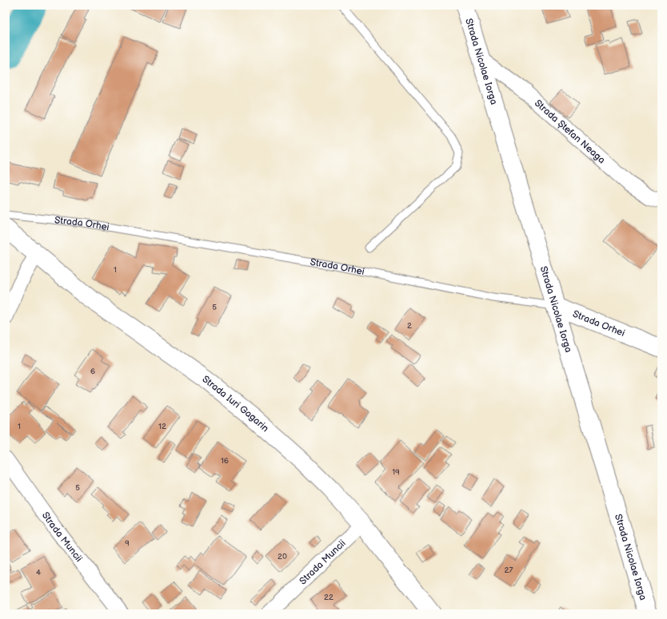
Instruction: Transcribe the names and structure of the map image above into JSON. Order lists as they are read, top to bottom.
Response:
{
  "streets": {
    "street": [
      "Strada Nicolae Iorga",
      "Strada Ștefan Neaga",
      "Strada Orhei",
      "Strada Iuri Gagarin",
      "Strada Muncii"
    ]
  },
  "crossings": [
    ["Strada Nicolae Iorga", "Strada Ștefan Neaga"],
    ["Strada Nicolae Iorga", "Strada Orhei"],
    ["Strada Iuri Gagarin", "Strada Muncii"]
  ],
  "house_numbers": [
    "1",
    "5",
    "2",
    "6",
    "1",
    "12",
    "16",
    "19",
    "5",
    "9",
    "20",
    "27",
    "4",
    "22"
  ]
}
